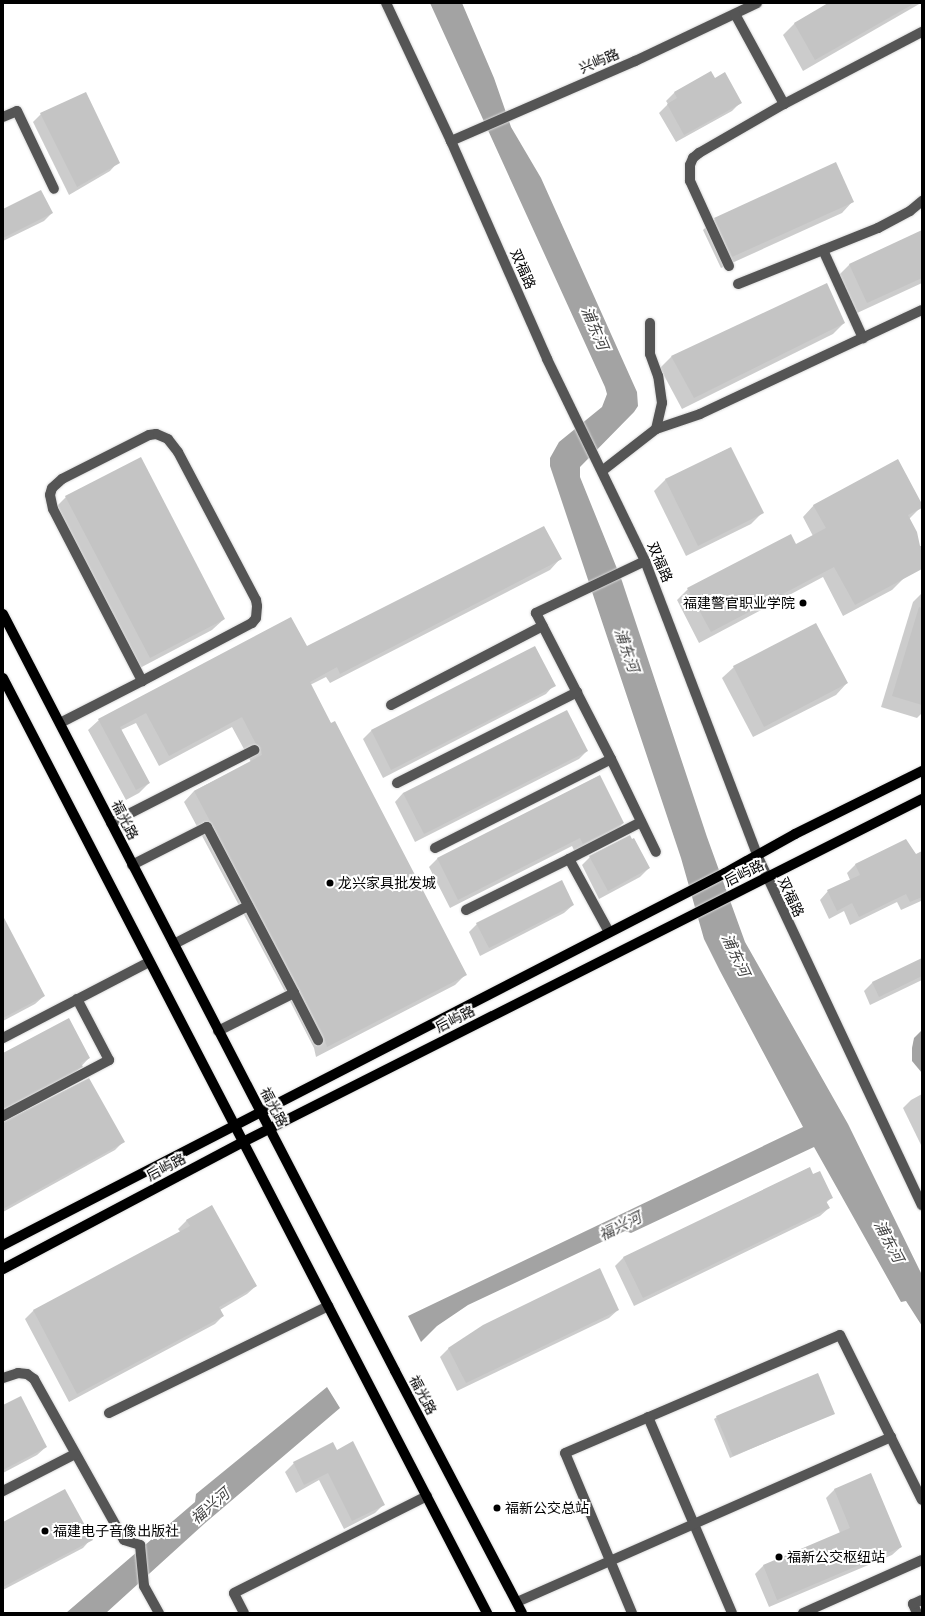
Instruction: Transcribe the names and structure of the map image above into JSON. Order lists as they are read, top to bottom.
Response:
{
  "streets": {
    "main road": ["福光路", "后屿路"],
    "street": ["兴屿路", "双福路"]
  },
  "crossings": [
    ["兴屿路", "双福路"],
    ["双福路", "后屿路"],
    ["福光路", "后屿路"]
  ],
  "water": ["浦东河", "福兴河"],
  "places": [
    "福建警官职业学院",
    "龙兴家具批发城",
    "福新公交总站",
    "福建电子音像出版社",
    "福新公交枢纽站"
  ]
}
